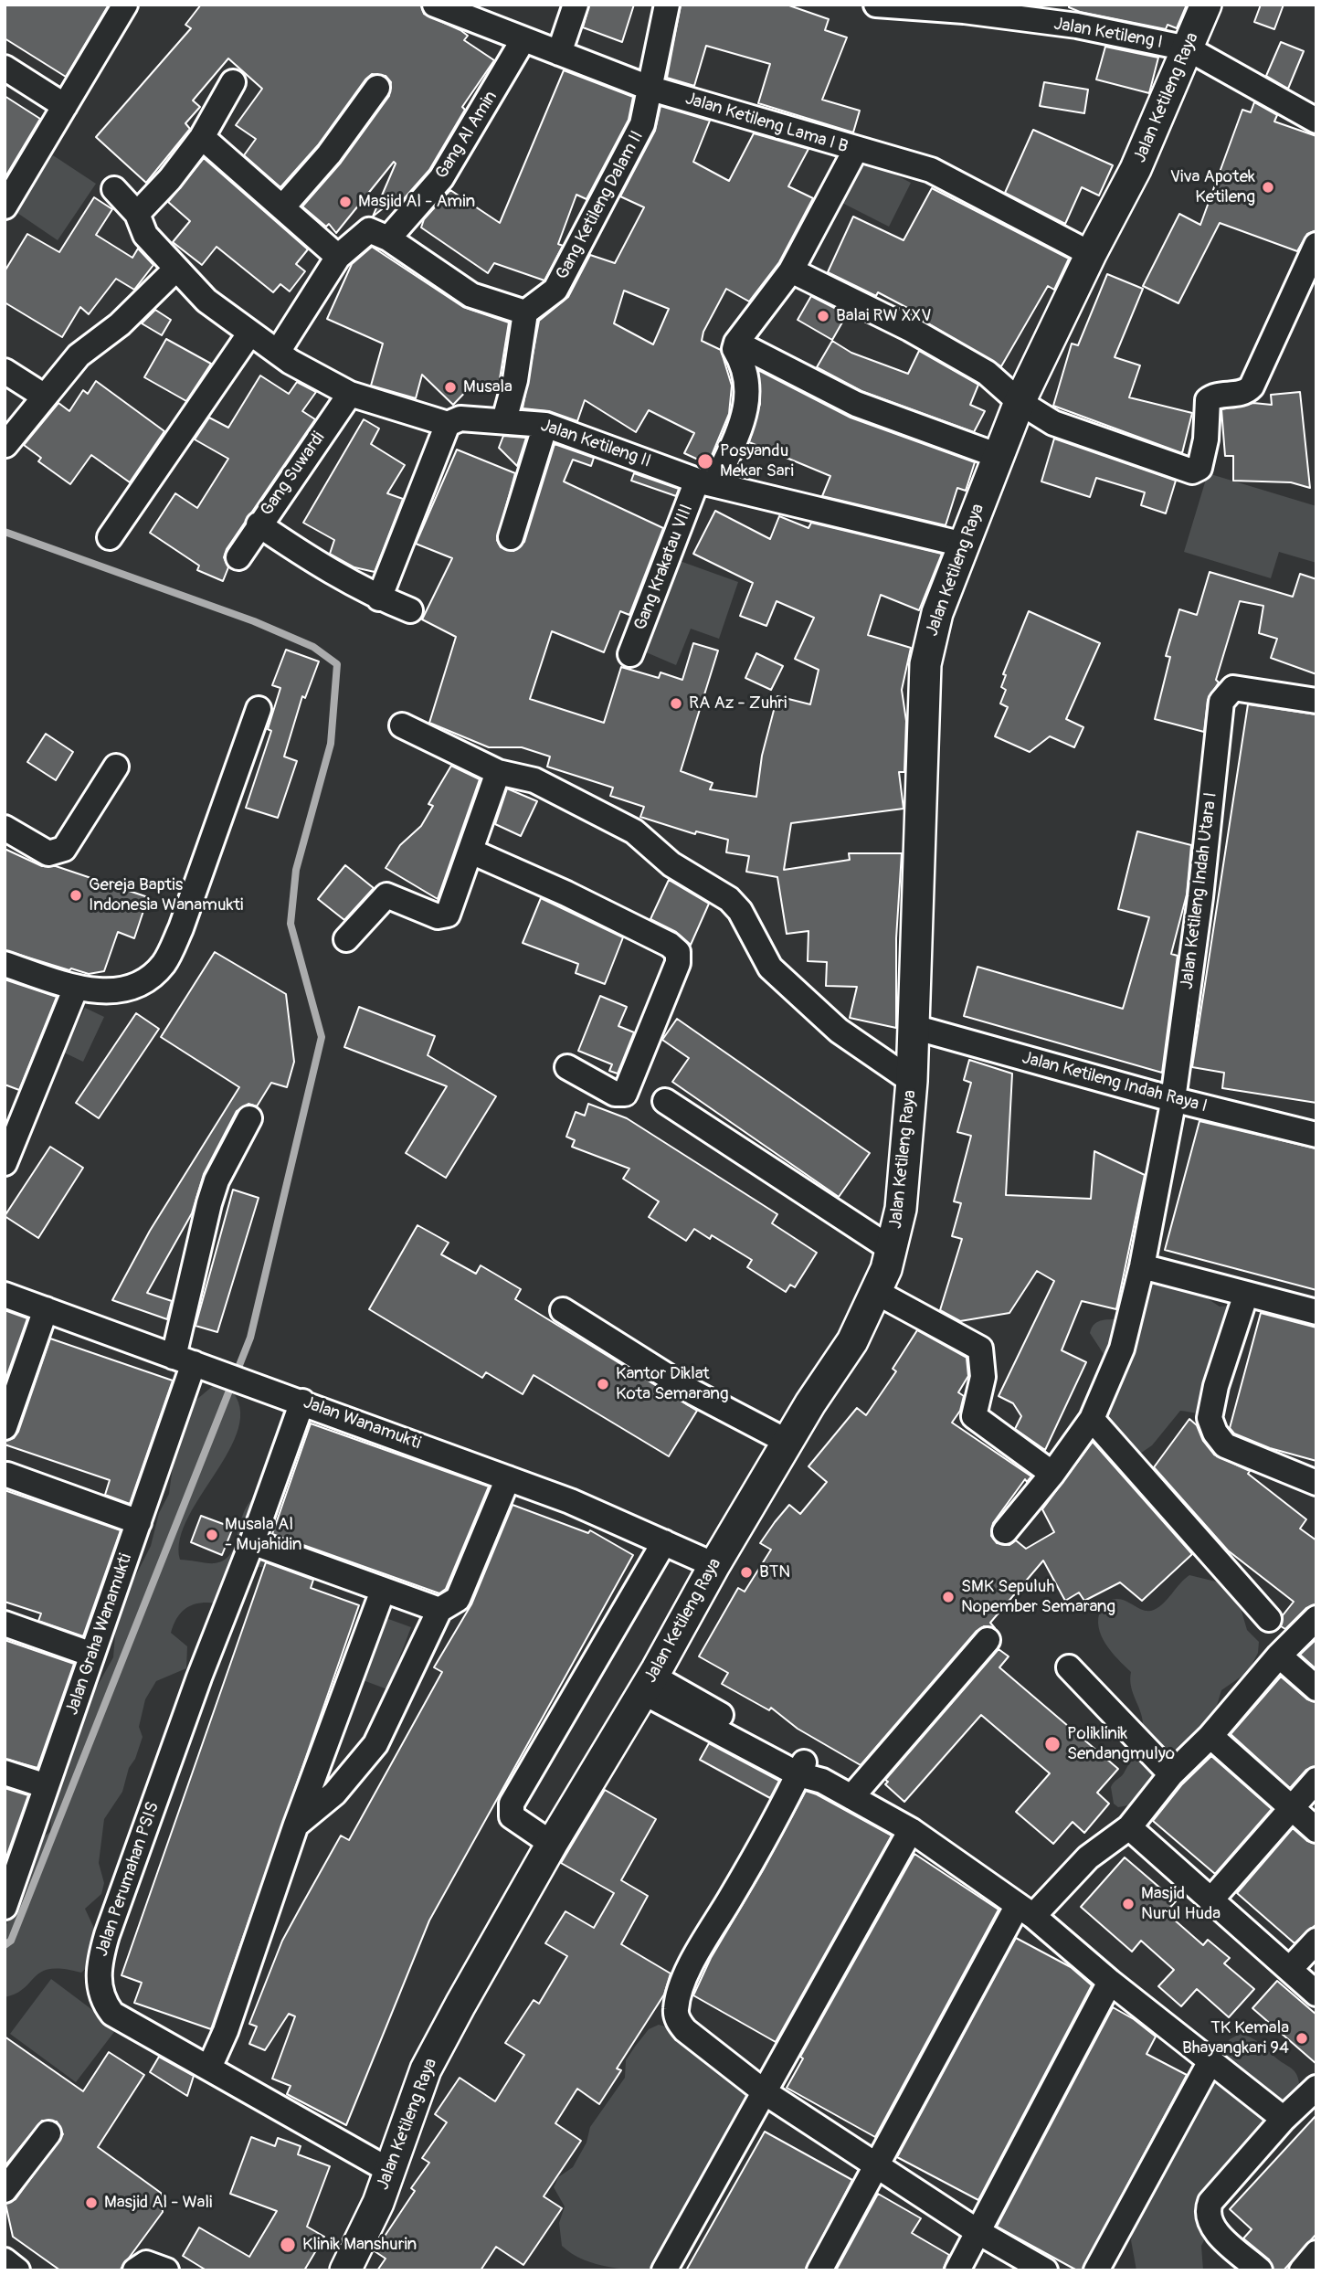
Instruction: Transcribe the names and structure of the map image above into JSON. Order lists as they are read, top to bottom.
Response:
{
  "streets": {
    "main road": ["Jalan Ketileng Raya"],
    "street": [
      "Jalan Ketileng I",
      "Jalan Ketileng Lama I B",
      "Gang Al Amin",
      "Gang Ketileng Dalam II",
      "Jalan Ketileng II",
      "Gang Suwardi",
      "Gang Krakatau VIII",
      "Jalan Ketileng Indah Utara I",
      "Jalan Ketileng Indah Raya I",
      "Jalan Wanamukti",
      "Jalan Graha Wanamukti",
      "Jalan Perumahan PSIS"
    ]
  },
  "crossings": [
    ["Jalan Ketileng I", "Jalan Ketileng Raya"],
    ["Jalan Ketileng Raya", "Jalan Ketileng Lama I B"],
    ["Jalan Ketileng Raya", "Jalan Ketileng II"],
    ["Jalan Ketileng Raya", "Jalan Ketileng Indah Raya I"],
    ["Jalan Ketileng Raya", "Jalan Wanamukti"],
    ["Jalan Ketileng Raya", "Jalan Perumahan PSIS"],
    ["Jalan Ketileng Lama I B", "Gang Al Amin"],
    ["Jalan Ketileng Lama I B", "Gang Ketileng Dalam II"],
    ["Jalan Ketileng II", "Gang Suwardi"],
    ["Jalan Ketileng II", "Gang Krakatau VIII"],
    ["Jalan Ketileng Indah Utara I", "Jalan Ketileng Indah Raya I"],
    ["Jalan Wanamukti", "Jalan Graha Wanamukti"],
    ["Jalan Wanamukti", "Jalan Perumahan PSIS"]
  ],
  "places": [
    "Viva Apotek Ketileng",
    "Masjid Al - Amin",
    "Balai RW XXV",
    "Musala",
    "Posyandu Mekar Sari",
    "RA Az - Zuhri",
    "Gereja Baptis Indonesia Wanamukti",
    "Kantor Diklat Kota Semarang",
    "Musala Al - Mujahidin",
    "BTN",
    "SMK Sepuluh Nopember Semarang",
    "Poliklinik Sendangmulyo",
    "Masjid Nurul Huda",
    "TK Kemala Bhayangkari 94",
    "Masjid Al - Wali",
    "Klinik Manshurin"
  ]
}
